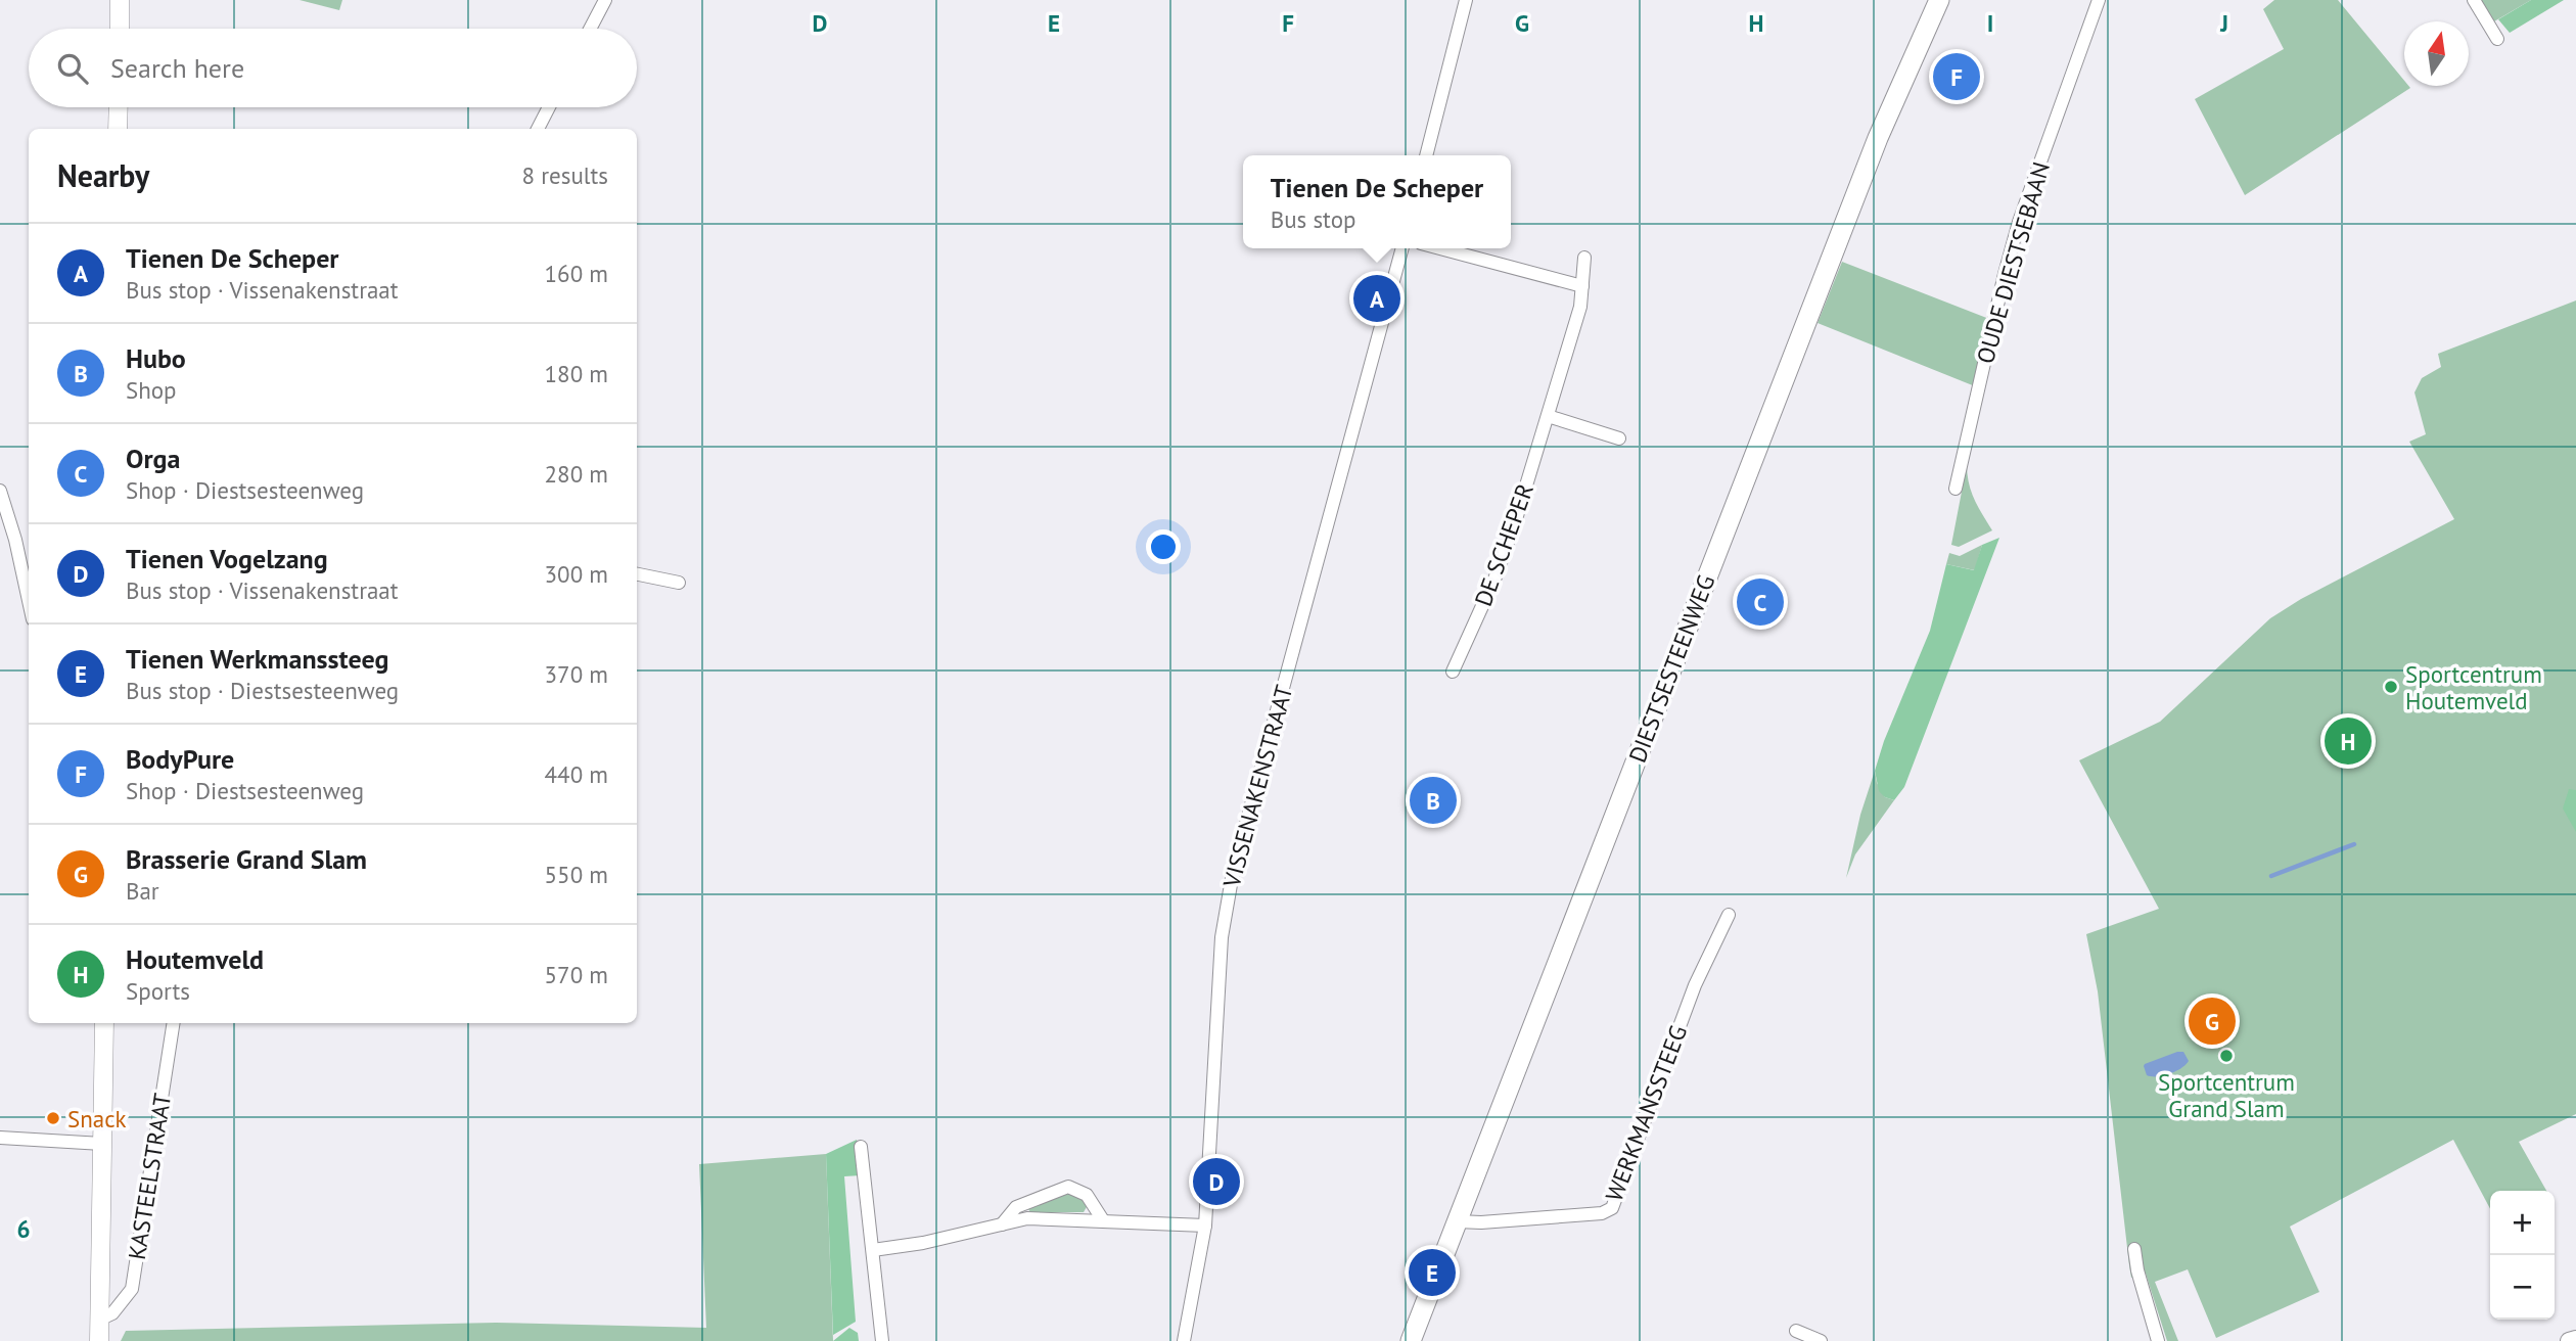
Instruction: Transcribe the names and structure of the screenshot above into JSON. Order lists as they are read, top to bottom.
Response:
{
  "streets": {
    "main road": ["DIESTSESTEENWEG"],
    "street": [
      "OUDE DIESTSEBAAN",
      "DE SCHEPER",
      "VISSENAKENSTRAAT",
      "WERKMANSSTEEG",
      "KASTEELSTRAAT"
    ]
  },
  "crossings": [
    ["DIESTSESTEENWEG", "WERKMANSSTEEG"]
  ],
  "places": ["Sportcentrum Houtemveld", "Sportcentrum Grand Slam", "Snack"],
  "north": "top",
  "page": {
    "search": "Search here",
    "pins": [
      "F",
      "A",
      "C",
      "H",
      "B",
      "G",
      "D",
      "E"
    ],
    "heading": ["Nearby", "8 results"],
    "popup": ["Tienen De Scheper", "Bus stop"],
    "list": [
      {
        "mark": "A",
        "name": "Tienen De Scheper",
        "note": "Bus stop · Vissenakenstraat",
        "value": "160 m"
      },
      {
        "mark": "B",
        "name": "Hubo",
        "note": "Shop",
        "value": "180 m"
      },
      {
        "mark": "C",
        "name": "Orga",
        "note": "Shop · Diestsesteenweg",
        "value": "280 m"
      },
      {
        "mark": "D",
        "name": "Tienen Vogelzang",
        "note": "Bus stop · Vissenakenstraat",
        "value": "300 m"
      },
      {
        "mark": "E",
        "name": "Tienen Werkmanssteeg",
        "note": "Bus stop · Diestsesteenweg",
        "value": "370 m"
      },
      {
        "mark": "F",
        "name": "BodyPure",
        "note": "Shop · Diestsesteenweg",
        "value": "440 m"
      },
      {
        "mark": "G",
        "name": "Brasserie Grand Slam",
        "note": "Bar",
        "value": "550 m"
      },
      {
        "mark": "H",
        "name": "Houtemveld",
        "note": "Sports",
        "value": "570 m"
      }
    ],
    "map_buttons": ["+", "−"]
  },
  "grid": {
    "columns": [
      "D",
      "E",
      "F",
      "G",
      "H",
      "I",
      "J"
    ],
    "rows": ["6"]
  }
}
